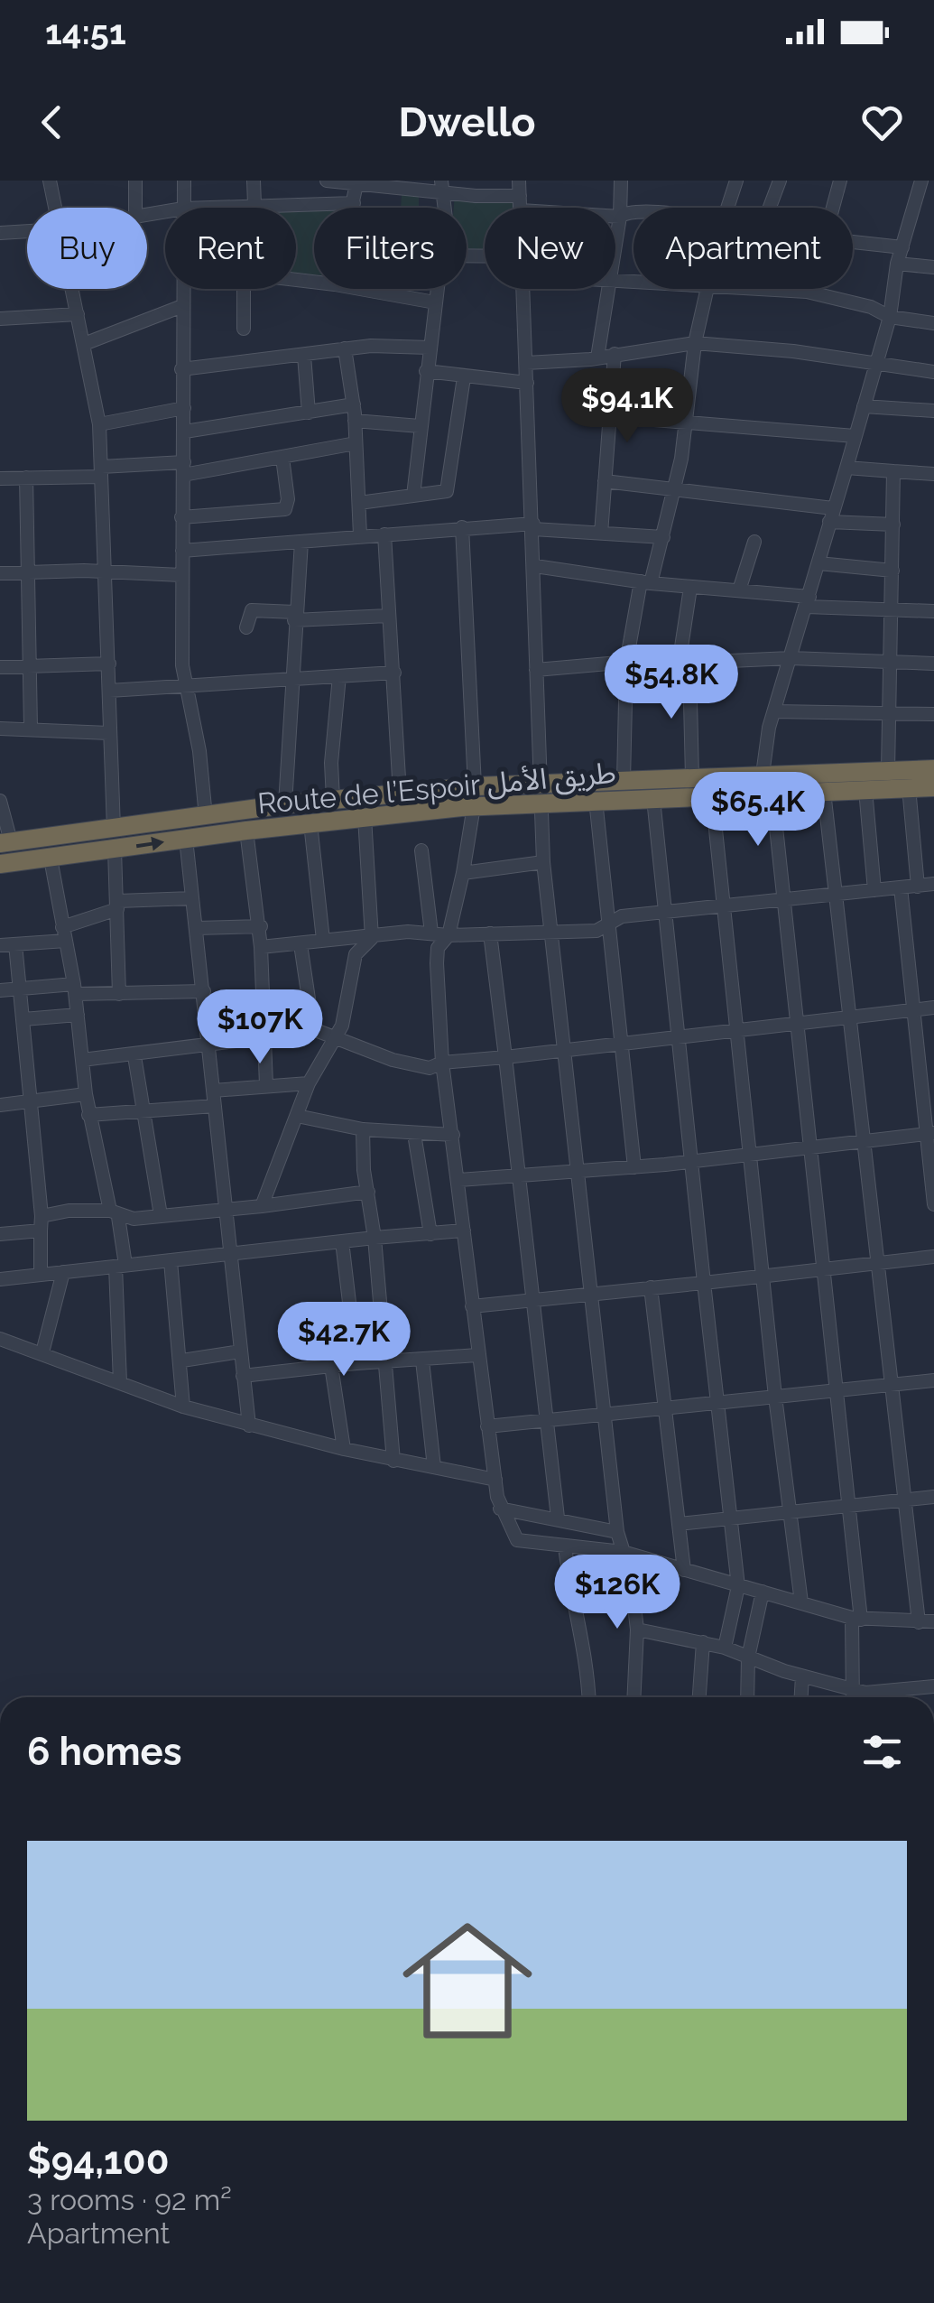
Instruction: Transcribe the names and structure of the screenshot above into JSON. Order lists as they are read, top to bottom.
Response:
{
  "streets": {
    "highway": ["Route de l’Espoir طريق الأمل"]
  },
  "page": {
    "status": "14:51",
    "header": "Dwello",
    "chip": [
      "Buy",
      "Rent",
      "Filters",
      "New",
      "Apartment"
    ],
    "price": [
      "$94.1K",
      "$54.8K",
      "$65.4K",
      "$107K",
      "$42.7K",
      "$126K"
    ],
    "heading": "6 homes",
    "list": [
      {
        "name": "$94,100",
        "note": "3 rooms · 92 m² · Apartment"
      }
    ]
  }
}
